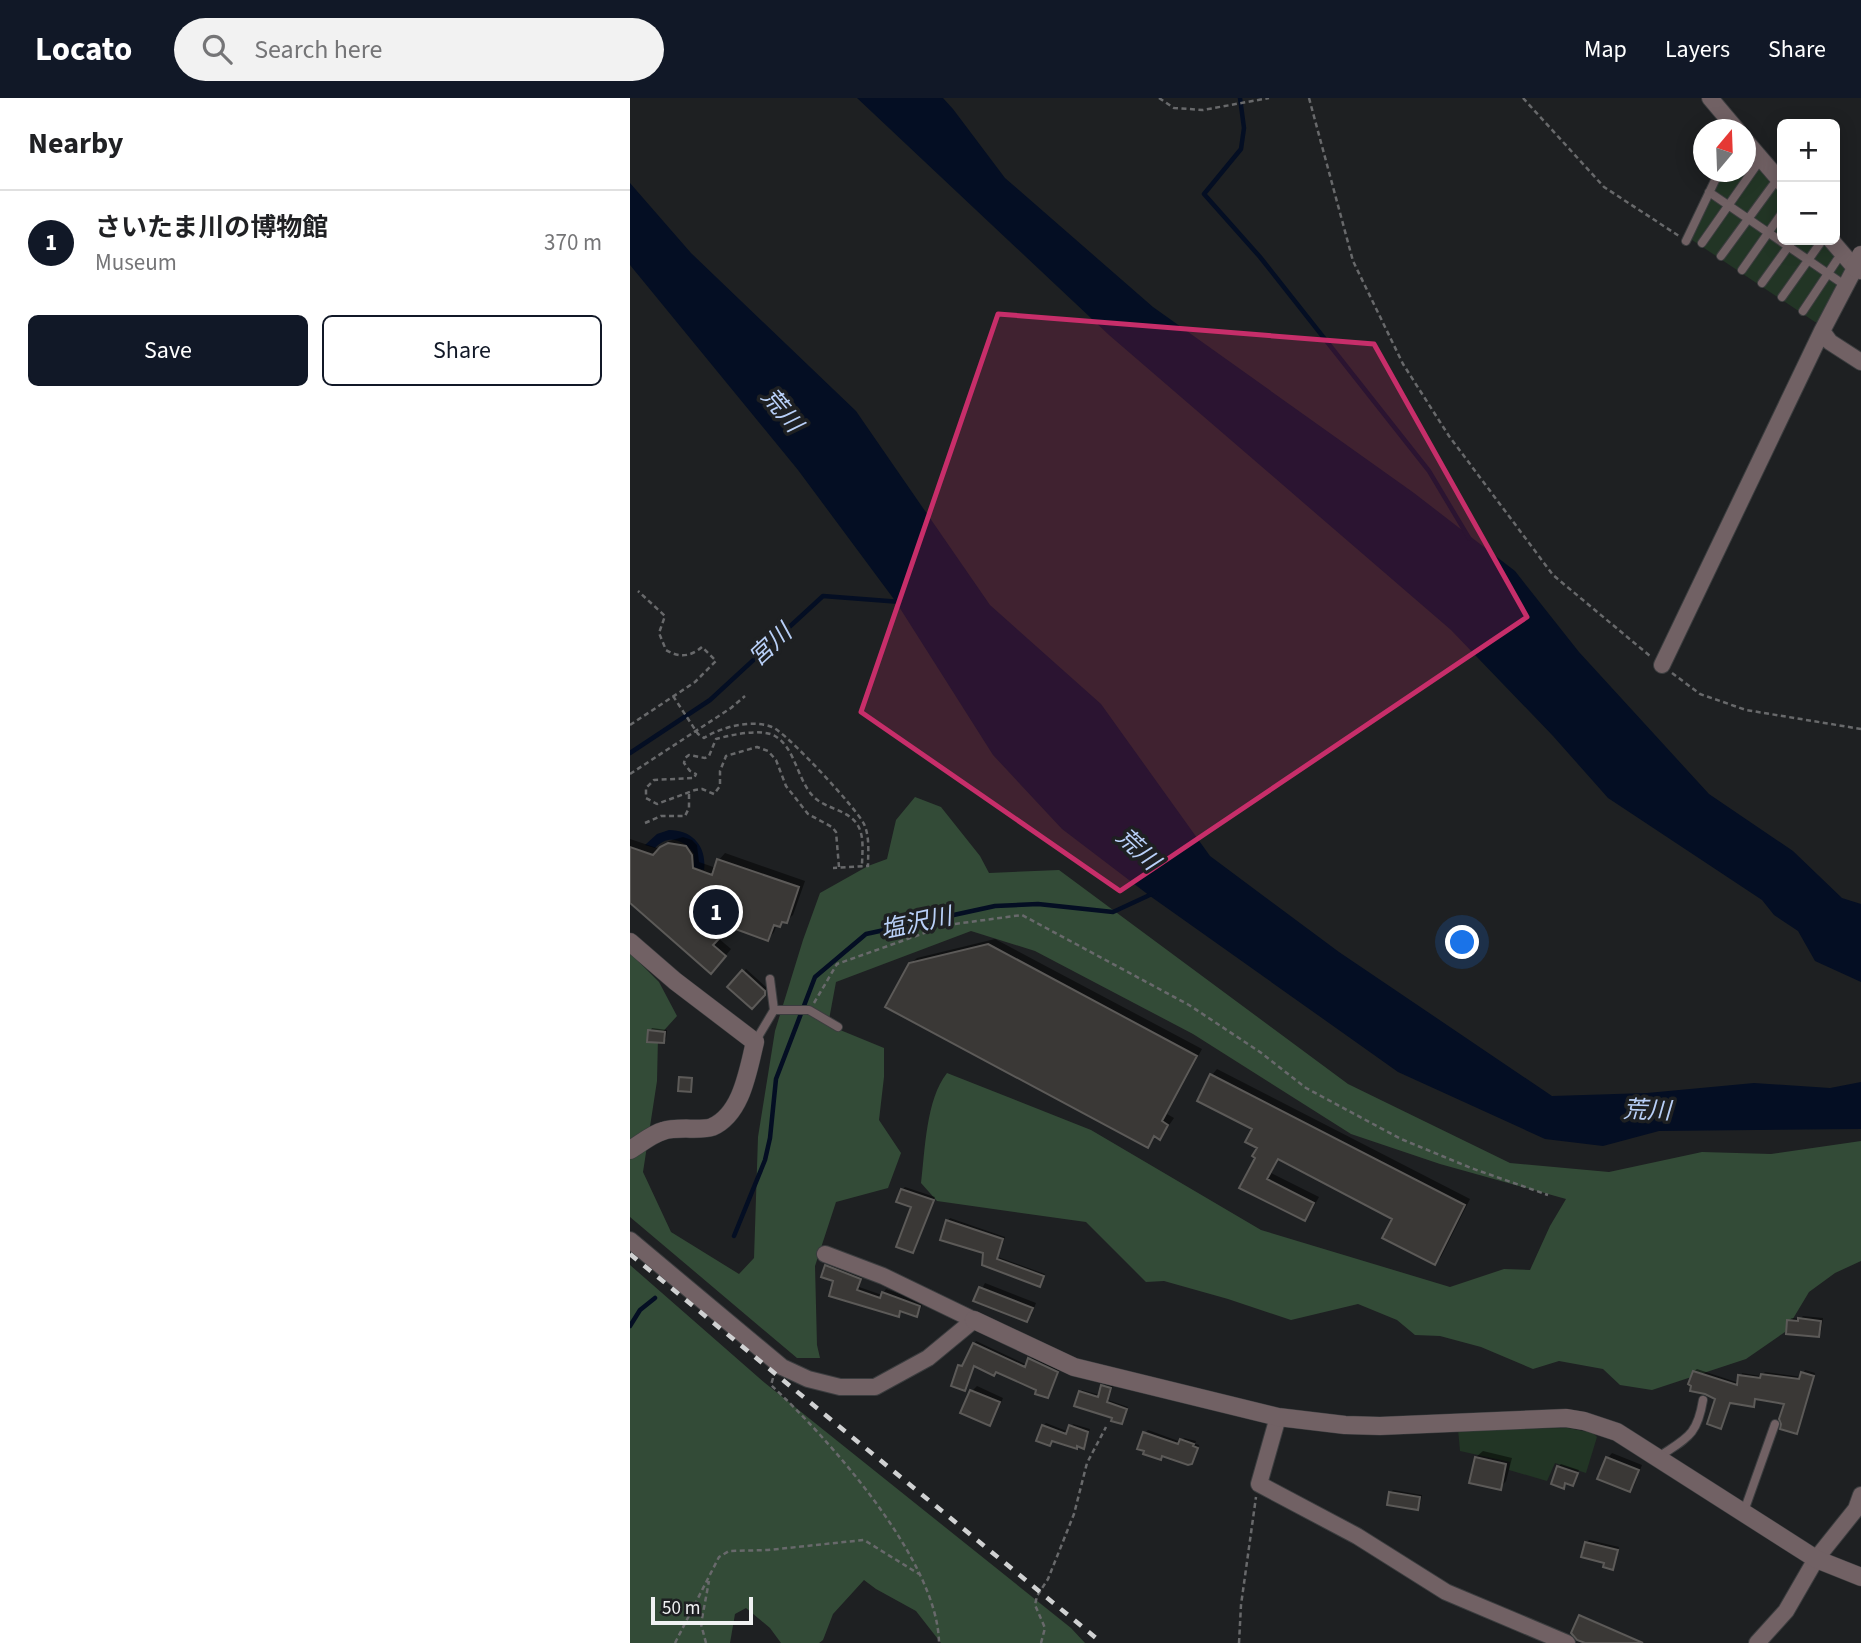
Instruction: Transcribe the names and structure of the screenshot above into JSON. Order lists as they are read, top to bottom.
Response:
{
  "water": ["荒川", "宮川", "塩沢川"],
  "scale_bar": "50 m",
  "north": "top",
  "page": {
    "header": "Locato",
    "search": "Search here",
    "nav": ["Map", "Layers", "Share"],
    "heading": "Nearby",
    "map_buttons": ["+", "−"],
    "list": [
      {
        "mark": "1",
        "name": "さいたま川の博物館",
        "note": "Museum",
        "value": "370 m"
      }
    ],
    "buttons": ["Save", "Share"],
    "pins": "1",
    "scale": "50 m"
  }
}
